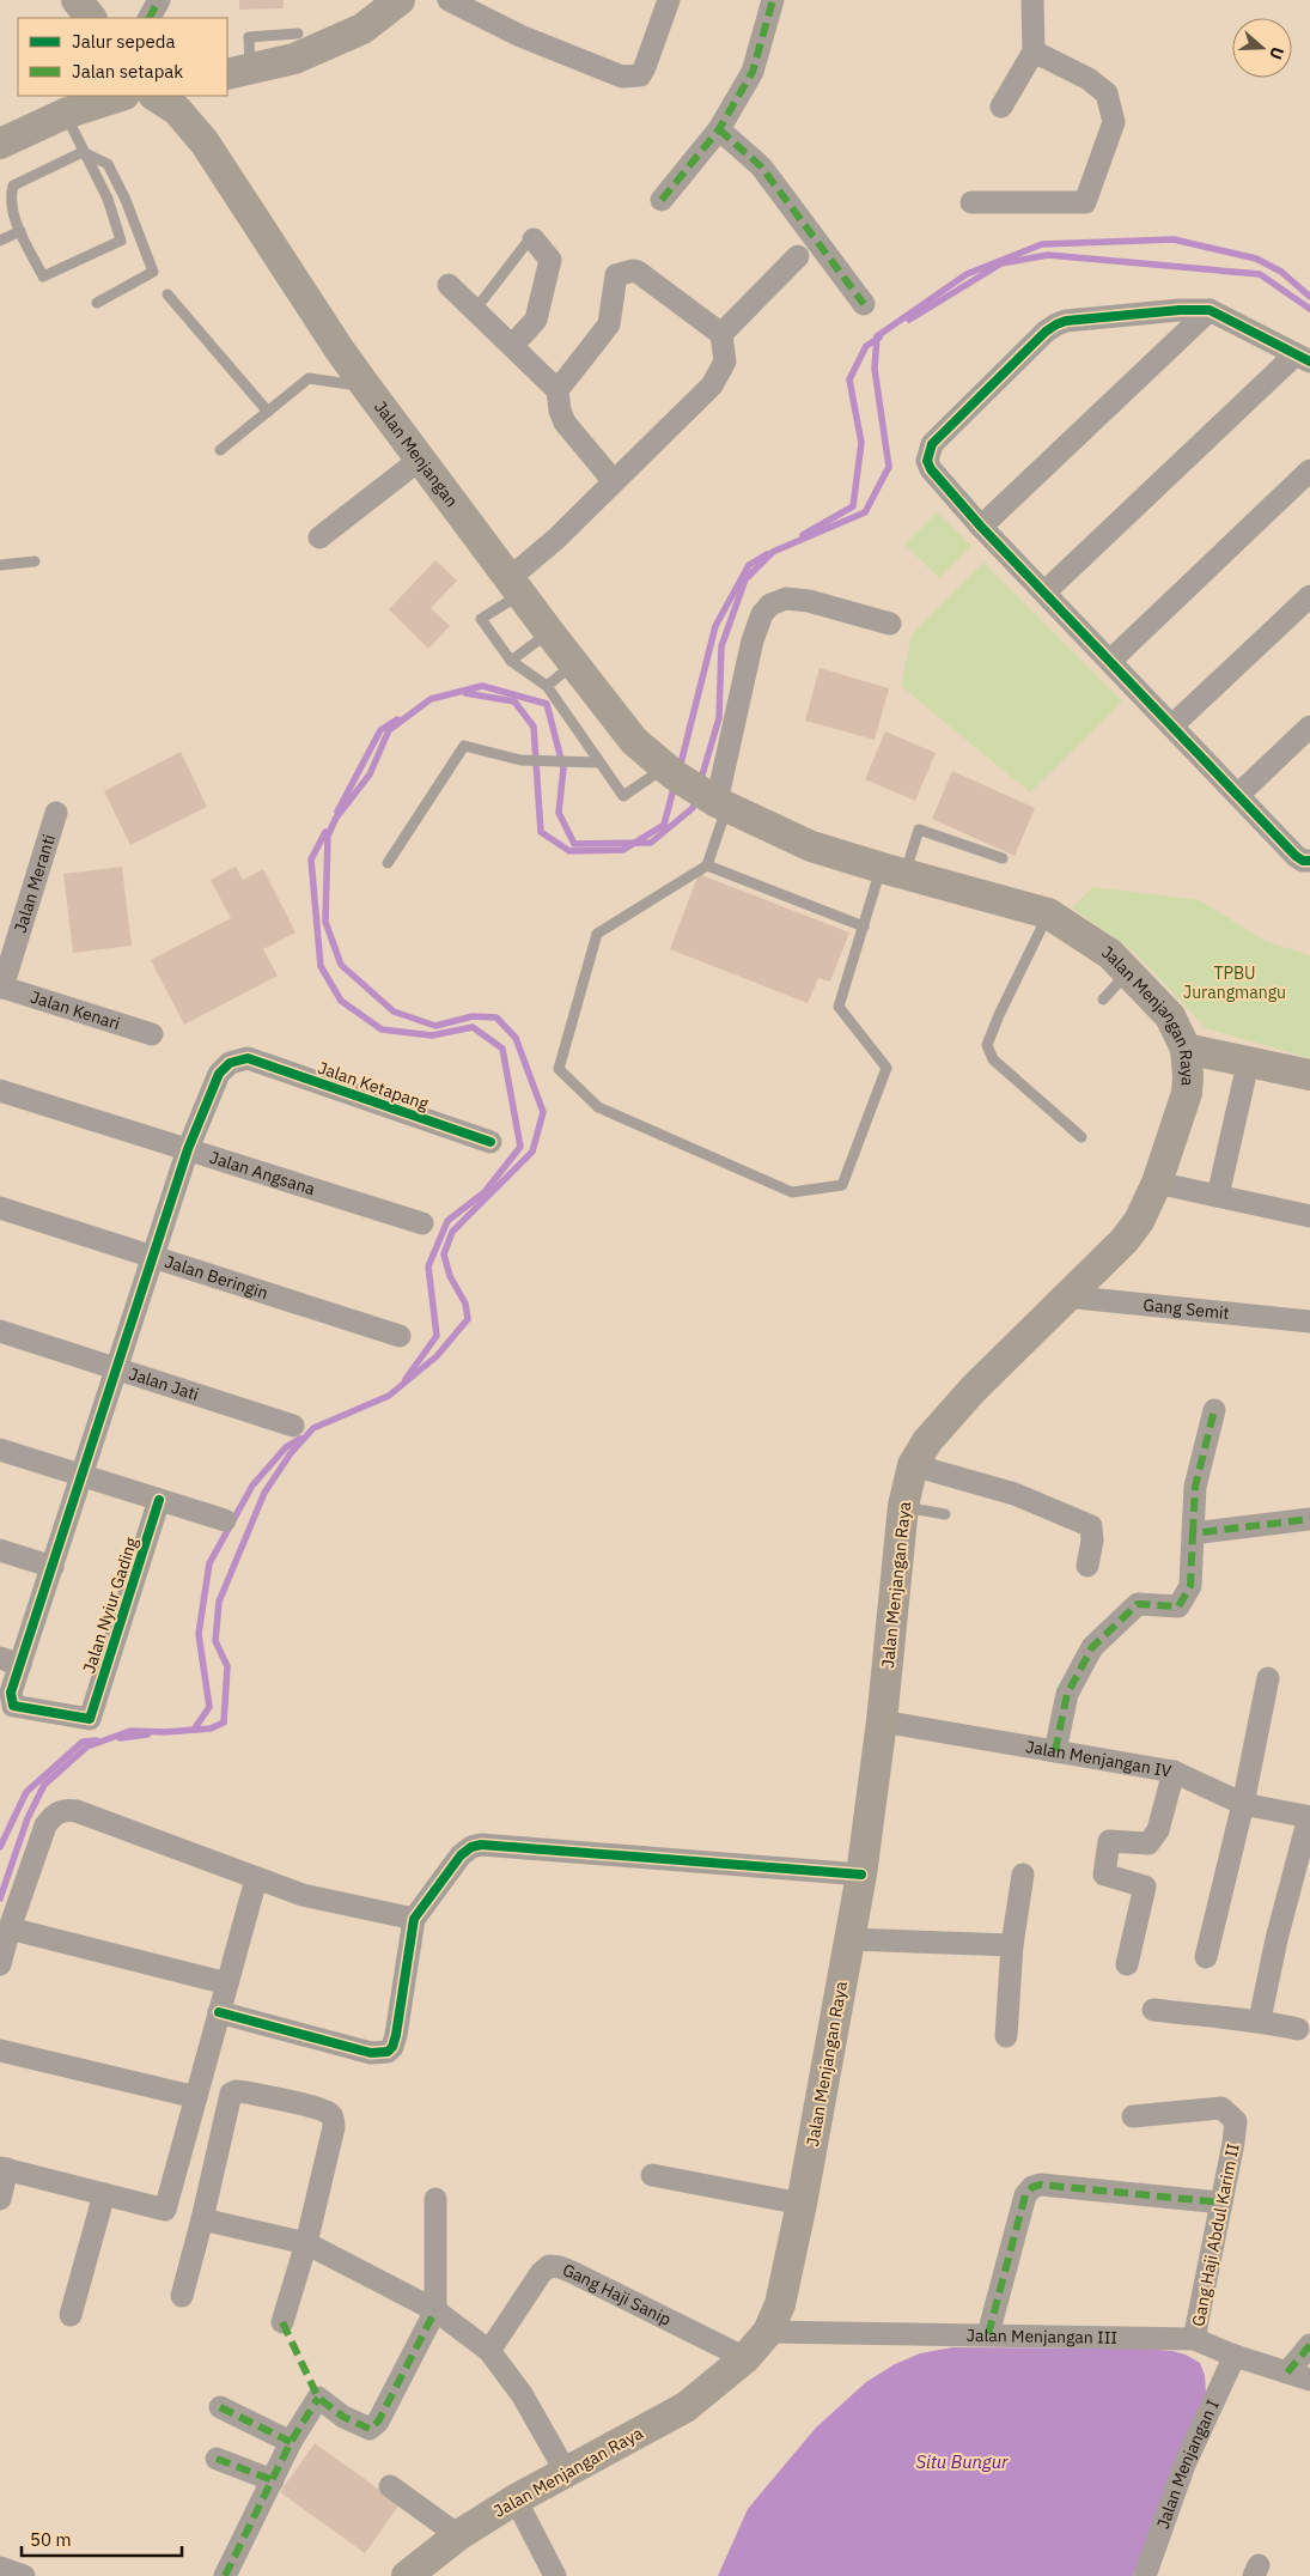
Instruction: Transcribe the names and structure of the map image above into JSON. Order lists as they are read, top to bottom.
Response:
{
  "streets": {
    "main road": ["Jalan Menjangan", "Jalan Menjangan Raya"],
    "street": [
      "Jalan Meranti",
      "Jalan Kenari",
      "Jalan Ketapang",
      "Jalan Angsana",
      "Jalan Beringin",
      "Gang Semit",
      "Jalan Jati",
      "Jalan Nyiur Gading",
      "Jalan Menjangan IV",
      "Gang Haji Abdul Karim II",
      "Gang Haji Sanip",
      "Jalan Menjangan III",
      "Jalan Menjangan I"
    ]
  },
  "crossings": [
    ["Jalan Menjangan", "Jalan Menjangan Raya"],
    ["Jalan Meranti", "Jalan Kenari"],
    ["Jalan Menjangan Raya", "Gang Semit"],
    ["Jalan Menjangan Raya", "Jalan Menjangan IV"],
    ["Jalan Menjangan Raya", "Gang Haji Sanip"],
    ["Jalan Menjangan Raya", "Jalan Menjangan III"],
    ["Jalan Ketapang", "Jalan Angsana"],
    ["Gang Haji Abdul Karim II", "Jalan Menjangan III"],
    ["Jalan Menjangan III", "Jalan Menjangan I"]
  ],
  "water": ["Situ Bungur"],
  "parks": ["TPBU Jurangmangu"],
  "legend": ["Jalur sepeda", "Jalan setapak"],
  "scale_bar": "50 m",
  "north": "right"
}
